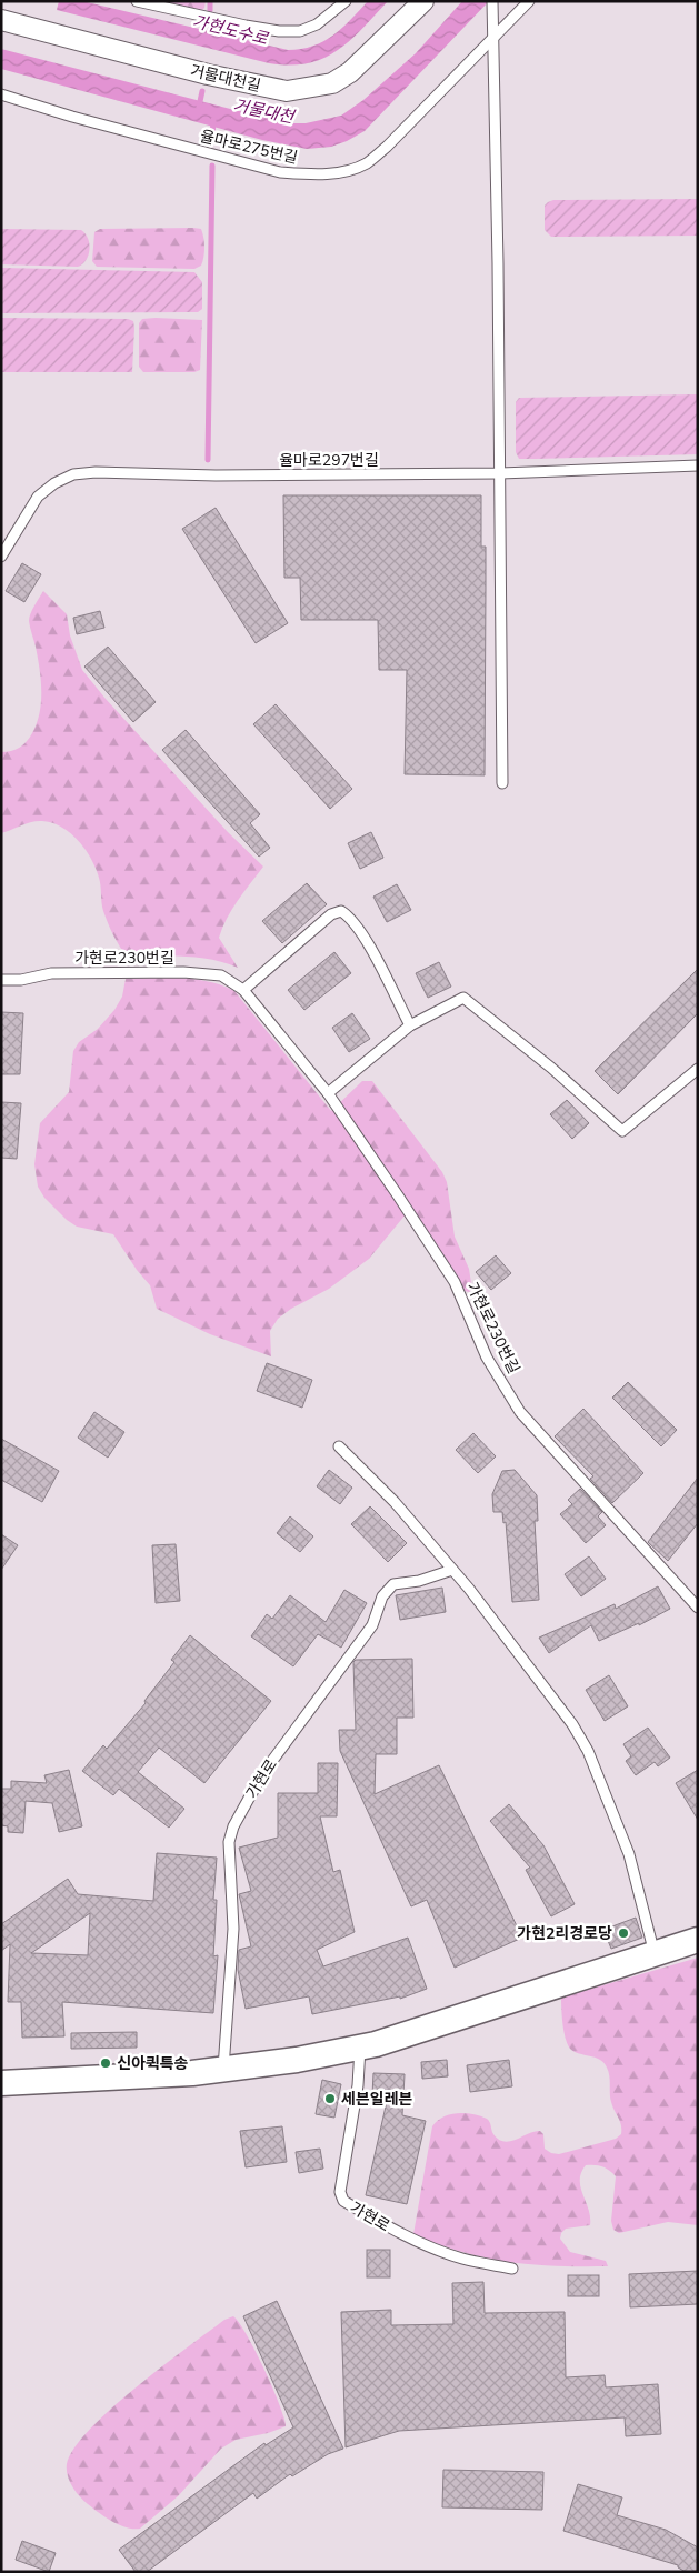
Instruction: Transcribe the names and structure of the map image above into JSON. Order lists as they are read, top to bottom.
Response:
{
  "streets": {
    "street": ["거물대천길"],
    "lane": [
      "율마로275번길",
      "율마로297번길",
      "가현로230번길",
      "가현로"
    ]
  },
  "water": ["가현도수로", "거물대천"],
  "places": ["가현2리경로당", "신아퀵특송", "세븐일레븐"]
}
